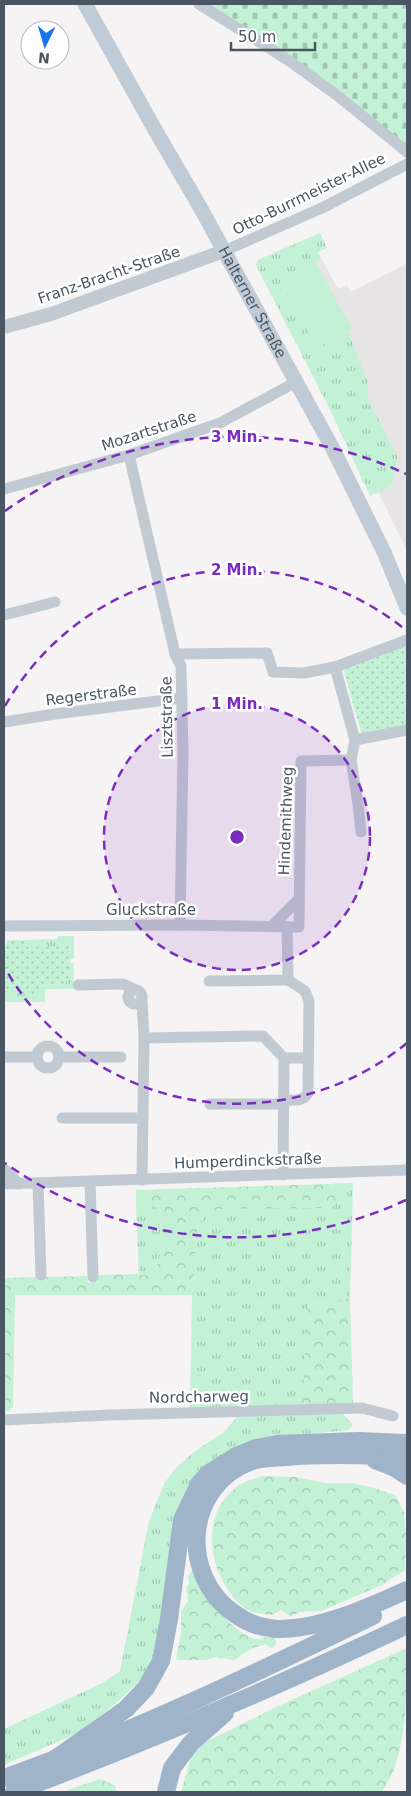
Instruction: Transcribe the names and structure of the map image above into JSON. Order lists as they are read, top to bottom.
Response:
{
  "streets": {
    "main road": ["Halterner Straße"],
    "street": [
      "Otto-Burrmeister-Allee",
      "Franz-Bracht-Straße",
      "Mozartstraße",
      "Regerstraße",
      "Lisztstraße",
      "Hindemithweg",
      "Gluckstraße",
      "Humperdinckstraße",
      "Nordcharweg"
    ]
  },
  "crossings": [
    ["Otto-Burrmeister-Allee", "Franz-Bracht-Straße"],
    ["Otto-Burrmeister-Allee", "Halterner Straße"],
    ["Franz-Bracht-Straße", "Halterner Straße"],
    ["Halterner Straße", "Mozartstraße"],
    ["Mozartstraße", "Lisztstraße"],
    ["Regerstraße", "Lisztstraße"],
    ["Lisztstraße", "Gluckstraße"],
    ["Hindemithweg", "Gluckstraße"]
  ],
  "scale_bar": "50 m",
  "north": "bottom",
  "rings": ["3 Min.", "2 Min.", "1 Min."]
}
